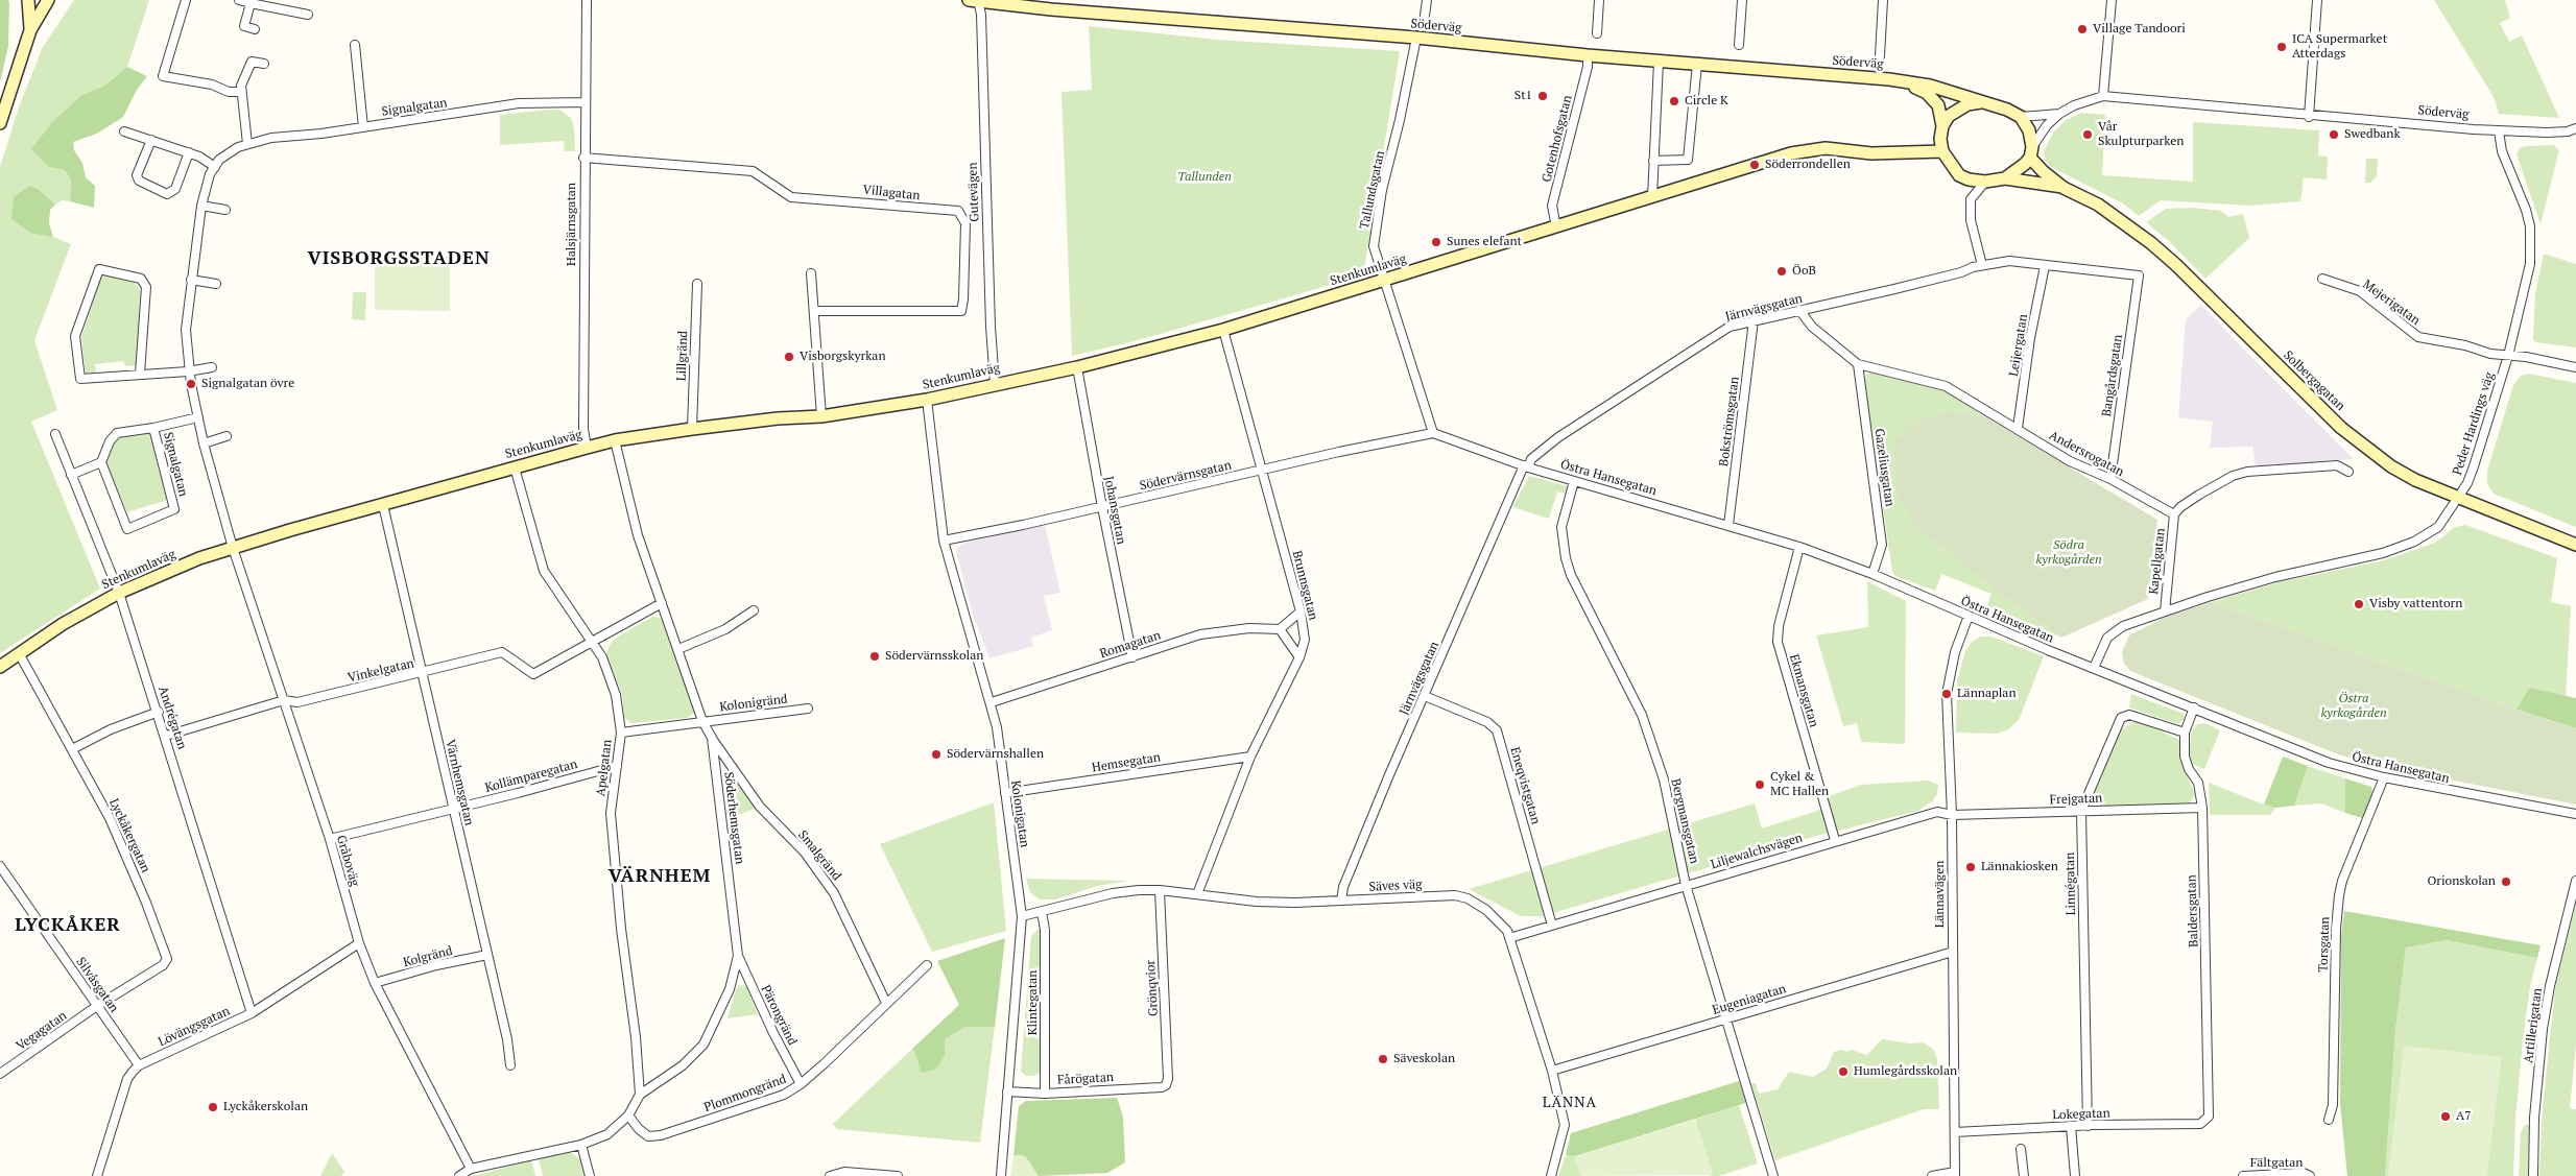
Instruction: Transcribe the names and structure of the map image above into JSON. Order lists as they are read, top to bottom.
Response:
{
  "streets": {
    "main road": ["Söderväg", "Stenkumlaväg", "Solbergagatan"],
    "street": [
      "Signalgatan",
      "Gotenhofsgatan",
      "Tallundsgatan",
      "Gutevägen",
      "Villagatan",
      "Halsjärnsgatan",
      "Mejerigatan",
      "Järnvägsgatan",
      "Leijergatan",
      "Lillgränd",
      "Bangårdsgatan",
      "Bokströmsgatan",
      "Peder Hardings väg",
      "Andersrogatan",
      "Gazeliusgatan",
      "Södervärnsgatan",
      "Östra Hansegatan",
      "Johansgatan",
      "Kapellgatan",
      "Brunnsgatan",
      "Romagatan",
      "Vinkelgatan",
      "Ekmansgatan",
      "Kolonigränd",
      "Andrégatan",
      "Hemsegatan",
      "Apelgatan",
      "Kollämparegatan",
      "Värnhemsgatan",
      "Eneqvistgatan",
      "Frejgatan",
      "Kolonigatan",
      "Söderhemsgatan",
      "Bergmansgatan",
      "Lyckåkergatan",
      "Liljewalchsvägen",
      "Smalgränd",
      "Gråboväg",
      "Linnégatan",
      "Säves väg",
      "Lännavägen",
      "Baldersgatan",
      "Torsgatan",
      "Kolgränd",
      "Silvåsgatan",
      "Grönqvior",
      "Eugeniagatan",
      "Klintegatan",
      "Pärongränd",
      "Artillerigatan",
      "Lövängsgatan",
      "Vegagatan",
      "Fårögatan",
      "Plommongränd",
      "Lokegatan",
      "Fältgatan"
    ]
  },
  "crossings": [
    ["Söderväg", "Gotenhofsgatan"],
    ["Söderväg", "Tallundsgatan"],
    ["Söderväg", "Gutevägen"],
    ["Söderväg", "Stenkumlaväg"],
    ["Söderväg", "Solbergagatan"],
    ["Söderväg", "Peder Hardings väg"],
    ["Signalgatan", "Halsjärnsgatan"],
    ["Signalgatan", "Stenkumlaväg"],
    ["Signalgatan", "Gråboväg"],
    ["Gotenhofsgatan", "Stenkumlaväg"],
    ["Tallundsgatan", "Stenkumlaväg"],
    ["Tallundsgatan", "Södervärnsgatan"],
    ["Tallundsgatan", "Östra Hansegatan"],
    ["Gutevägen", "Stenkumlaväg"],
    ["Villagatan", "Halsjärnsgatan"],
    ["Halsjärnsgatan", "Stenkumlaväg"],
    ["Stenkumlaväg", "Lillgränd"],
    ["Stenkumlaväg", "Solbergagatan"],
    ["Stenkumlaväg", "Johansgatan"],
    ["Stenkumlaväg", "Brunnsgatan"],
    ["Stenkumlaväg", "Andrégatan"],
    ["Stenkumlaväg", "Apelgatan"],
    ["Stenkumlaväg", "Värnhemsgatan"],
    ["Stenkumlaväg", "Kolonigatan"],
    ["Stenkumlaväg", "Söderhemsgatan"],
    ["Stenkumlaväg", "Lyckåkergatan"],
    ["Stenkumlaväg", "Gråboväg"],
    ["Mejerigatan", "Peder Hardings väg"],
    ["Järnvägsgatan", "Leijergatan"],
    ["Järnvägsgatan", "Bangårdsgatan"],
    ["Järnvägsgatan", "Bokströmsgatan"],
    ["Järnvägsgatan", "Andersrogatan"],
    ["Järnvägsgatan", "Östra Hansegatan"],
    ["Järnvägsgatan", "Eneqvistgatan"],
    ["Järnvägsgatan", "Säves väg"],
    ["Leijergatan", "Andersrogatan"],
    ["Bangårdsgatan", "Andersrogatan"],
    ["Solbergagatan", "Peder Hardings väg"],
    ["Bokströmsgatan", "Östra Hansegatan"],
    ["Peder Hardings väg", "Östra Hansegatan"],
    ["Peder Hardings väg", "Kapellgatan"],
    ["Andersrogatan", "Gazeliusgatan"],
    ["Andersrogatan", "Kapellgatan"],
    ["Gazeliusgatan", "Östra Hansegatan"],
    ["Södervärnsgatan", "Östra Hansegatan"],
    ["Södervärnsgatan", "Johansgatan"],
    ["Södervärnsgatan", "Brunnsgatan"],
    ["Södervärnsgatan", "Kolonigatan"],
    ["Östra Hansegatan", "Ekmansgatan"],
    ["Östra Hansegatan", "Bergmansgatan"],
    ["Östra Hansegatan", "Lännavägen"],
    ["Östra Hansegatan", "Baldersgatan"],
    ["Östra Hansegatan", "Torsgatan"],
    ["Johansgatan", "Romagatan"],
    ["Brunnsgatan", "Hemsegatan"],
    ["Brunnsgatan", "Säves väg"],
    ["Romagatan", "Kolonigatan"],
    ["Vinkelgatan", "Andrégatan"],
    ["Vinkelgatan", "Apelgatan"],
    ["Vinkelgatan", "Värnhemsgatan"],
    ["Vinkelgatan", "Gråboväg"],
    ["Ekmansgatan", "Liljewalchsvägen"],
    ["Kolonigränd", "Apelgatan"],
    ["Kolonigränd", "Söderhemsgatan"],
    ["Andrégatan", "Lövängsgatan"],
    ["Hemsegatan", "Kolonigatan"],
    ["Apelgatan", "Kollämparegatan"],
    ["Apelgatan", "Söderhemsgatan"],
    ["Kollämparegatan", "Värnhemsgatan"],
    ["Kollämparegatan", "Gråboväg"],
    ["Värnhemsgatan", "Kolgränd"],
    ["Eneqvistgatan", "Liljewalchsvägen"],
    ["Frejgatan", "Liljewalchsvägen"],
    ["Frejgatan", "Linnégatan"],
    ["Frejgatan", "Lännavägen"],
    ["Frejgatan", "Baldersgatan"],
    ["Kolonigatan", "Säves väg"],
    ["Kolonigatan", "Fårögatan"],
    ["Söderhemsgatan", "Smalgränd"],
    ["Söderhemsgatan", "Gråboväg"],
    ["Söderhemsgatan", "Pärongränd"],
    ["Söderhemsgatan", "Plommongränd"],
    ["Bergmansgatan", "Liljewalchsvägen"],
    ["Bergmansgatan", "Eugeniagatan"],
    ["Lyckåkergatan", "Silvåsgatan"],
    ["Lyckåkergatan", "Vegagatan"],
    ["Liljewalchsvägen", "Säves väg"],
    ["Liljewalchsvägen", "Lännavägen"],
    ["Smalgränd", "Plommongränd"],
    ["Gråboväg", "Kolgränd"],
    ["Gråboväg", "Lövängsgatan"],
    ["Linnégatan", "Baldersgatan"],
    ["Linnégatan", "Lokegatan"],
    ["Säves väg", "Grönqvior"],
    ["Säves väg", "Eugeniagatan"],
    ["Säves väg", "Klintegatan"],
    ["Lännavägen", "Eugeniagatan"],
    ["Lännavägen", "Lokegatan"],
    ["Baldersgatan", "Lokegatan"],
    ["Silvåsgatan", "Lövängsgatan"],
    ["Silvåsgatan", "Vegagatan"],
    ["Grönqvior", "Fårögatan"],
    ["Klintegatan", "Fårögatan"],
    ["Pärongränd", "Plommongränd"]
  ],
  "districts": [
    "VISBORGSSTADEN",
    "VÄRNHEM",
    "LYCKÅKER",
    "LÄNNA"
  ],
  "parks": ["Tallunden", "Södra kyrkogården", "Östra kyrkogården"],
  "places": [
    "Village Tandoori",
    "ICA Supermarket Atterdags",
    "St1",
    "Circle K",
    "Vår Skulpturparken",
    "Swedbank",
    "Söderrondellen",
    "Sunes elefant",
    "ÖoB",
    "Visborgskyrkan",
    "Signalgatan övre",
    "Visby vattentorn",
    "Södervärnsskolan",
    "Lännaplan",
    "Södervärnshallen",
    "Cykel & MC Hallen",
    "Lännakiosken",
    "Orionskolan",
    "Säveskolan",
    "Humlegårdsskolan",
    "Lyckåkerskolan",
    "A7"
  ]
}
